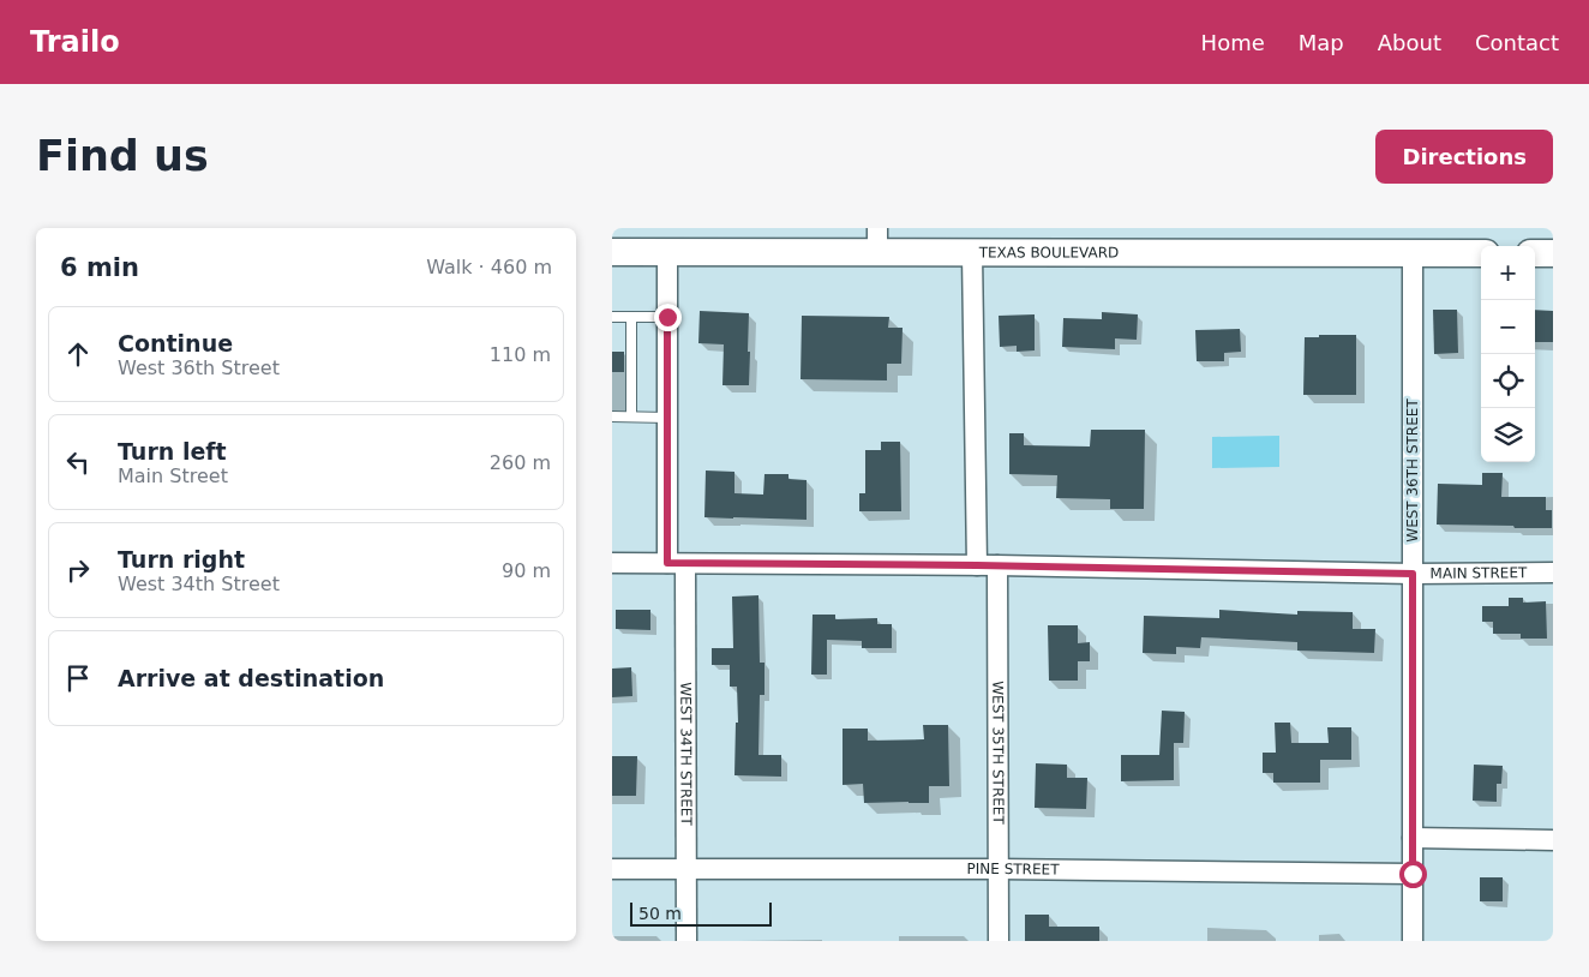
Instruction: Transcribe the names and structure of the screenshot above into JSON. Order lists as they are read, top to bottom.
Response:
{
  "streets": {
    "main road": ["TEXAS BOULEVARD"],
    "street": [
      "WEST 36TH STREET",
      "MAIN STREET",
      "WEST 34TH STREET",
      "WEST 35TH STREET",
      "PINE STREET"
    ]
  },
  "crossings": [
    ["TEXAS BOULEVARD", "WEST 36TH STREET"],
    ["TEXAS BOULEVARD", "WEST 34TH STREET"],
    ["WEST 36TH STREET", "MAIN STREET"],
    ["WEST 36TH STREET", "PINE STREET"],
    ["MAIN STREET", "WEST 34TH STREET"],
    ["MAIN STREET", "WEST 35TH STREET"],
    ["WEST 34TH STREET", "PINE STREET"],
    ["WEST 35TH STREET", "PINE STREET"]
  ],
  "scale_bar": "50 m",
  "page": {
    "header": "Trailo",
    "nav": [
      "Home",
      "Map",
      "About",
      "Contact"
    ],
    "buttons": "Directions",
    "title": "Find us",
    "heading": ["6 min", "Walk · 460 m"],
    "map_buttons": ["+", "−"],
    "list": [
      ["Continue", "West 36th Street", "110 m"],
      ["Turn left", "Main Street", "260 m"],
      ["Turn right", "West 34th Street", "90 m"],
      "Arrive at destination"
    ],
    "scale": "50 m"
  }
}
